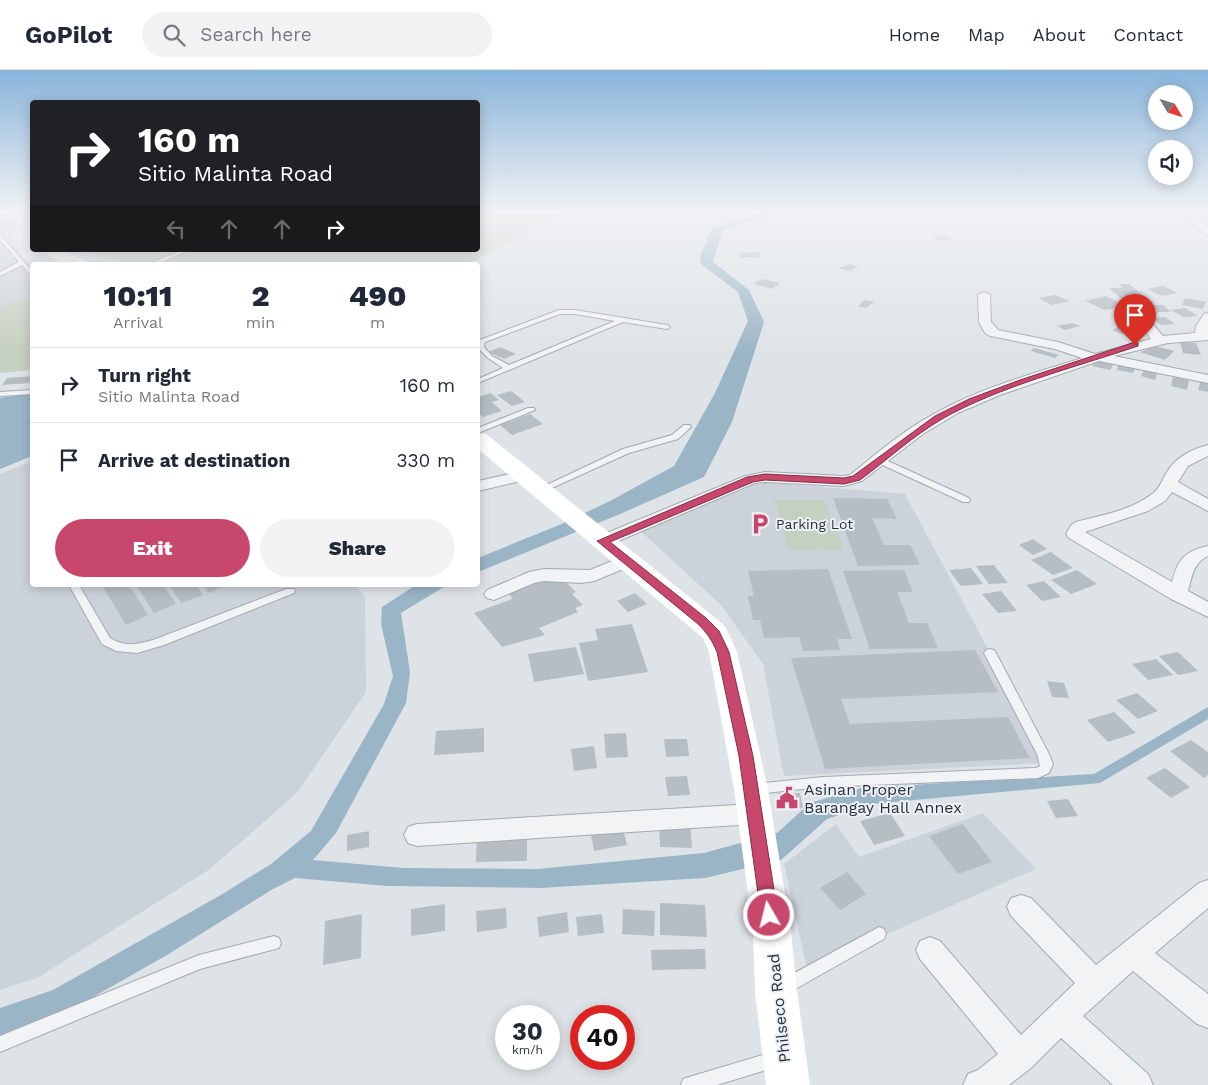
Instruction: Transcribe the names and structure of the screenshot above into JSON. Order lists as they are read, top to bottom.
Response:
{
  "streets": {
    "street": ["Philseco Road"]
  },
  "places": {
    "parking": ["Parking Lot"],
    "public building": ["Asinan Proper Barangay Hall Annex"]
  },
  "north": "bottom right",
  "page": {
    "header": "GoPilot",
    "search": "Search here",
    "nav": [
      "Home",
      "Map",
      "About",
      "Contact"
    ],
    "turn": ["160 m", "Sitio Malinta Road"],
    "eta": [
      "10:11",
      "Arrival",
      "2",
      "min",
      "490",
      "m"
    ],
    "list": [
      {
        "name": "Turn right",
        "note": "Sitio Malinta Road",
        "value": "160 m"
      },
      {
        "name": "Arrive at destination",
        "value": "330 m"
      }
    ],
    "buttons": ["Exit", "Share"],
    "speed": "30 km/h",
    "limit": "40"
  }
}
